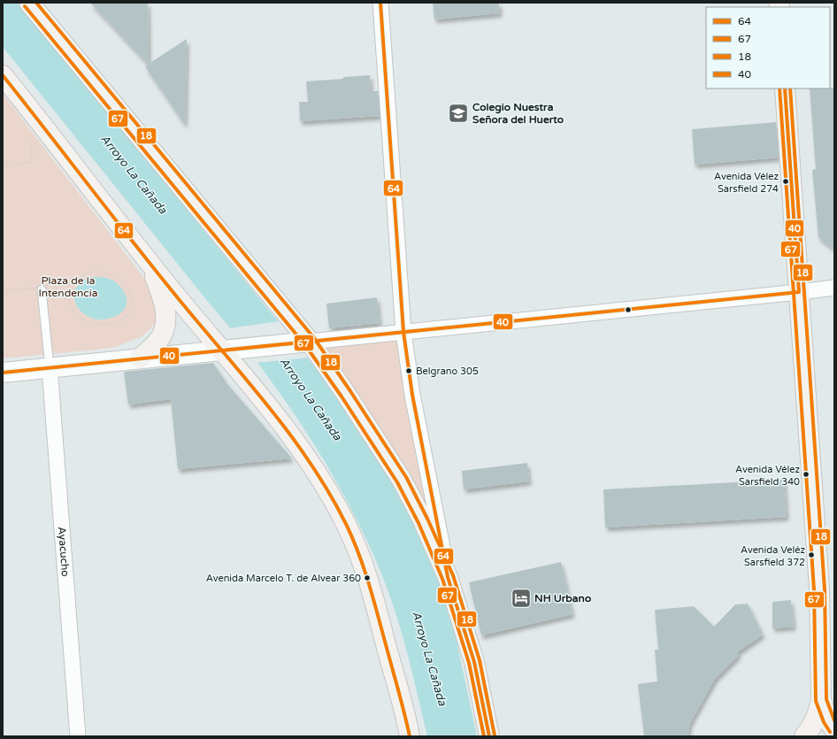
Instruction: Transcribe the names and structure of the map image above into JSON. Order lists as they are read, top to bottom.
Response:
{
  "streets": {
    "street": ["Ayacucho"]
  },
  "water": ["Arroyo La Cañada"],
  "parks": ["Plaza de la Intendencia"],
  "places": {
    "school or university": ["Colegio Nuestra Señora del Huerto"],
    "other": [
      "Avenida Vélez Sarsfield 274",
      "Belgrano 305",
      "Avenida Vélez Sarsfield 340",
      "Avenida Veléz Sarsfield 372",
      "Avenida Marcelo T. de Alvear 360"
    ],
    "hotel": ["NH Urbano"]
  },
  "lines": [
    "transit line 64",
    "transit line 18",
    "transit line 67",
    "transit line 40"
  ],
  "legend": [
    "64",
    "67",
    "18",
    "40"
  ]
}
